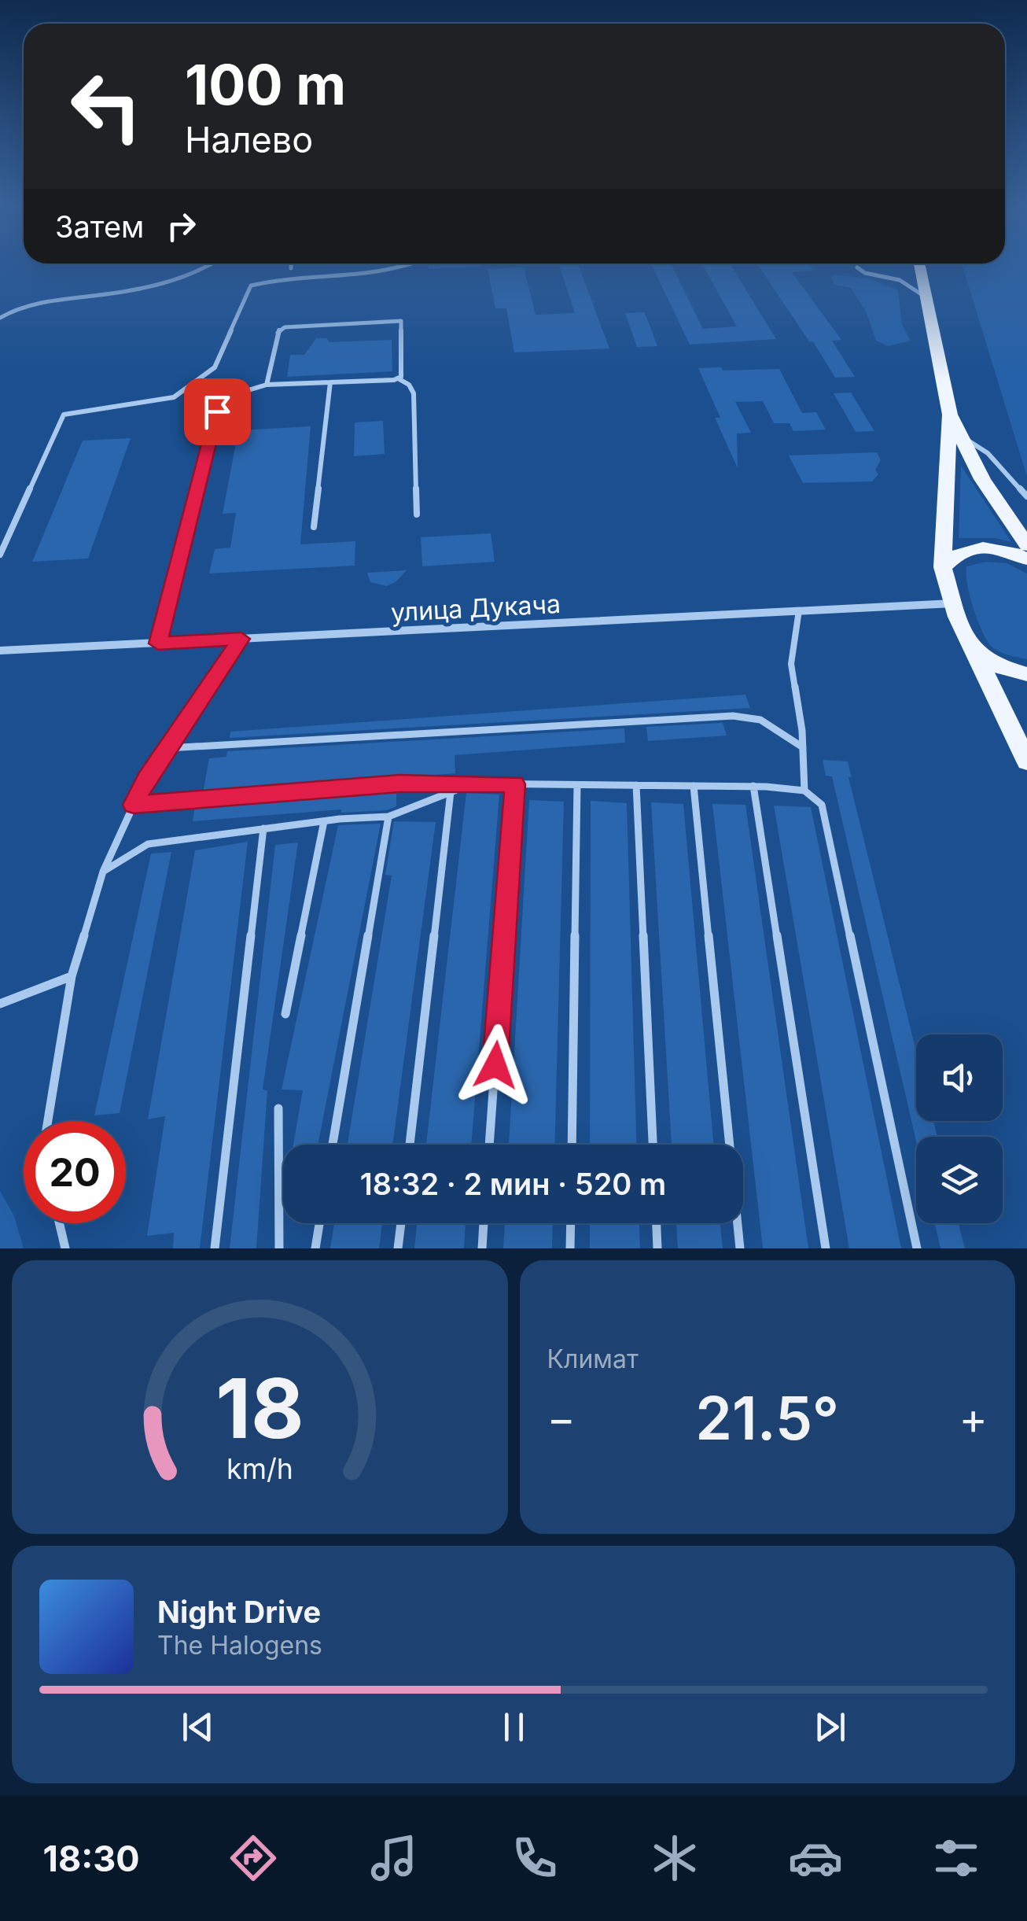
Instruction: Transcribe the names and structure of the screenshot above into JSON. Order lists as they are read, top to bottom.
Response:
{
  "streets": {
    "street": ["улица Дукача"]
  },
  "page": {
    "turn": ["100 m", "Налево"],
    "then": "Затем",
    "limit": "20",
    "trip": "18:32 · 2 мин · 520 m",
    "tile": "Климат",
    "heat": ["−", "21.5°", "+"],
    "song": ["Night Drive", "The Halogens"],
    "tabs": "18:30",
    "gauge": ["18", "km/h"]
  }
}
